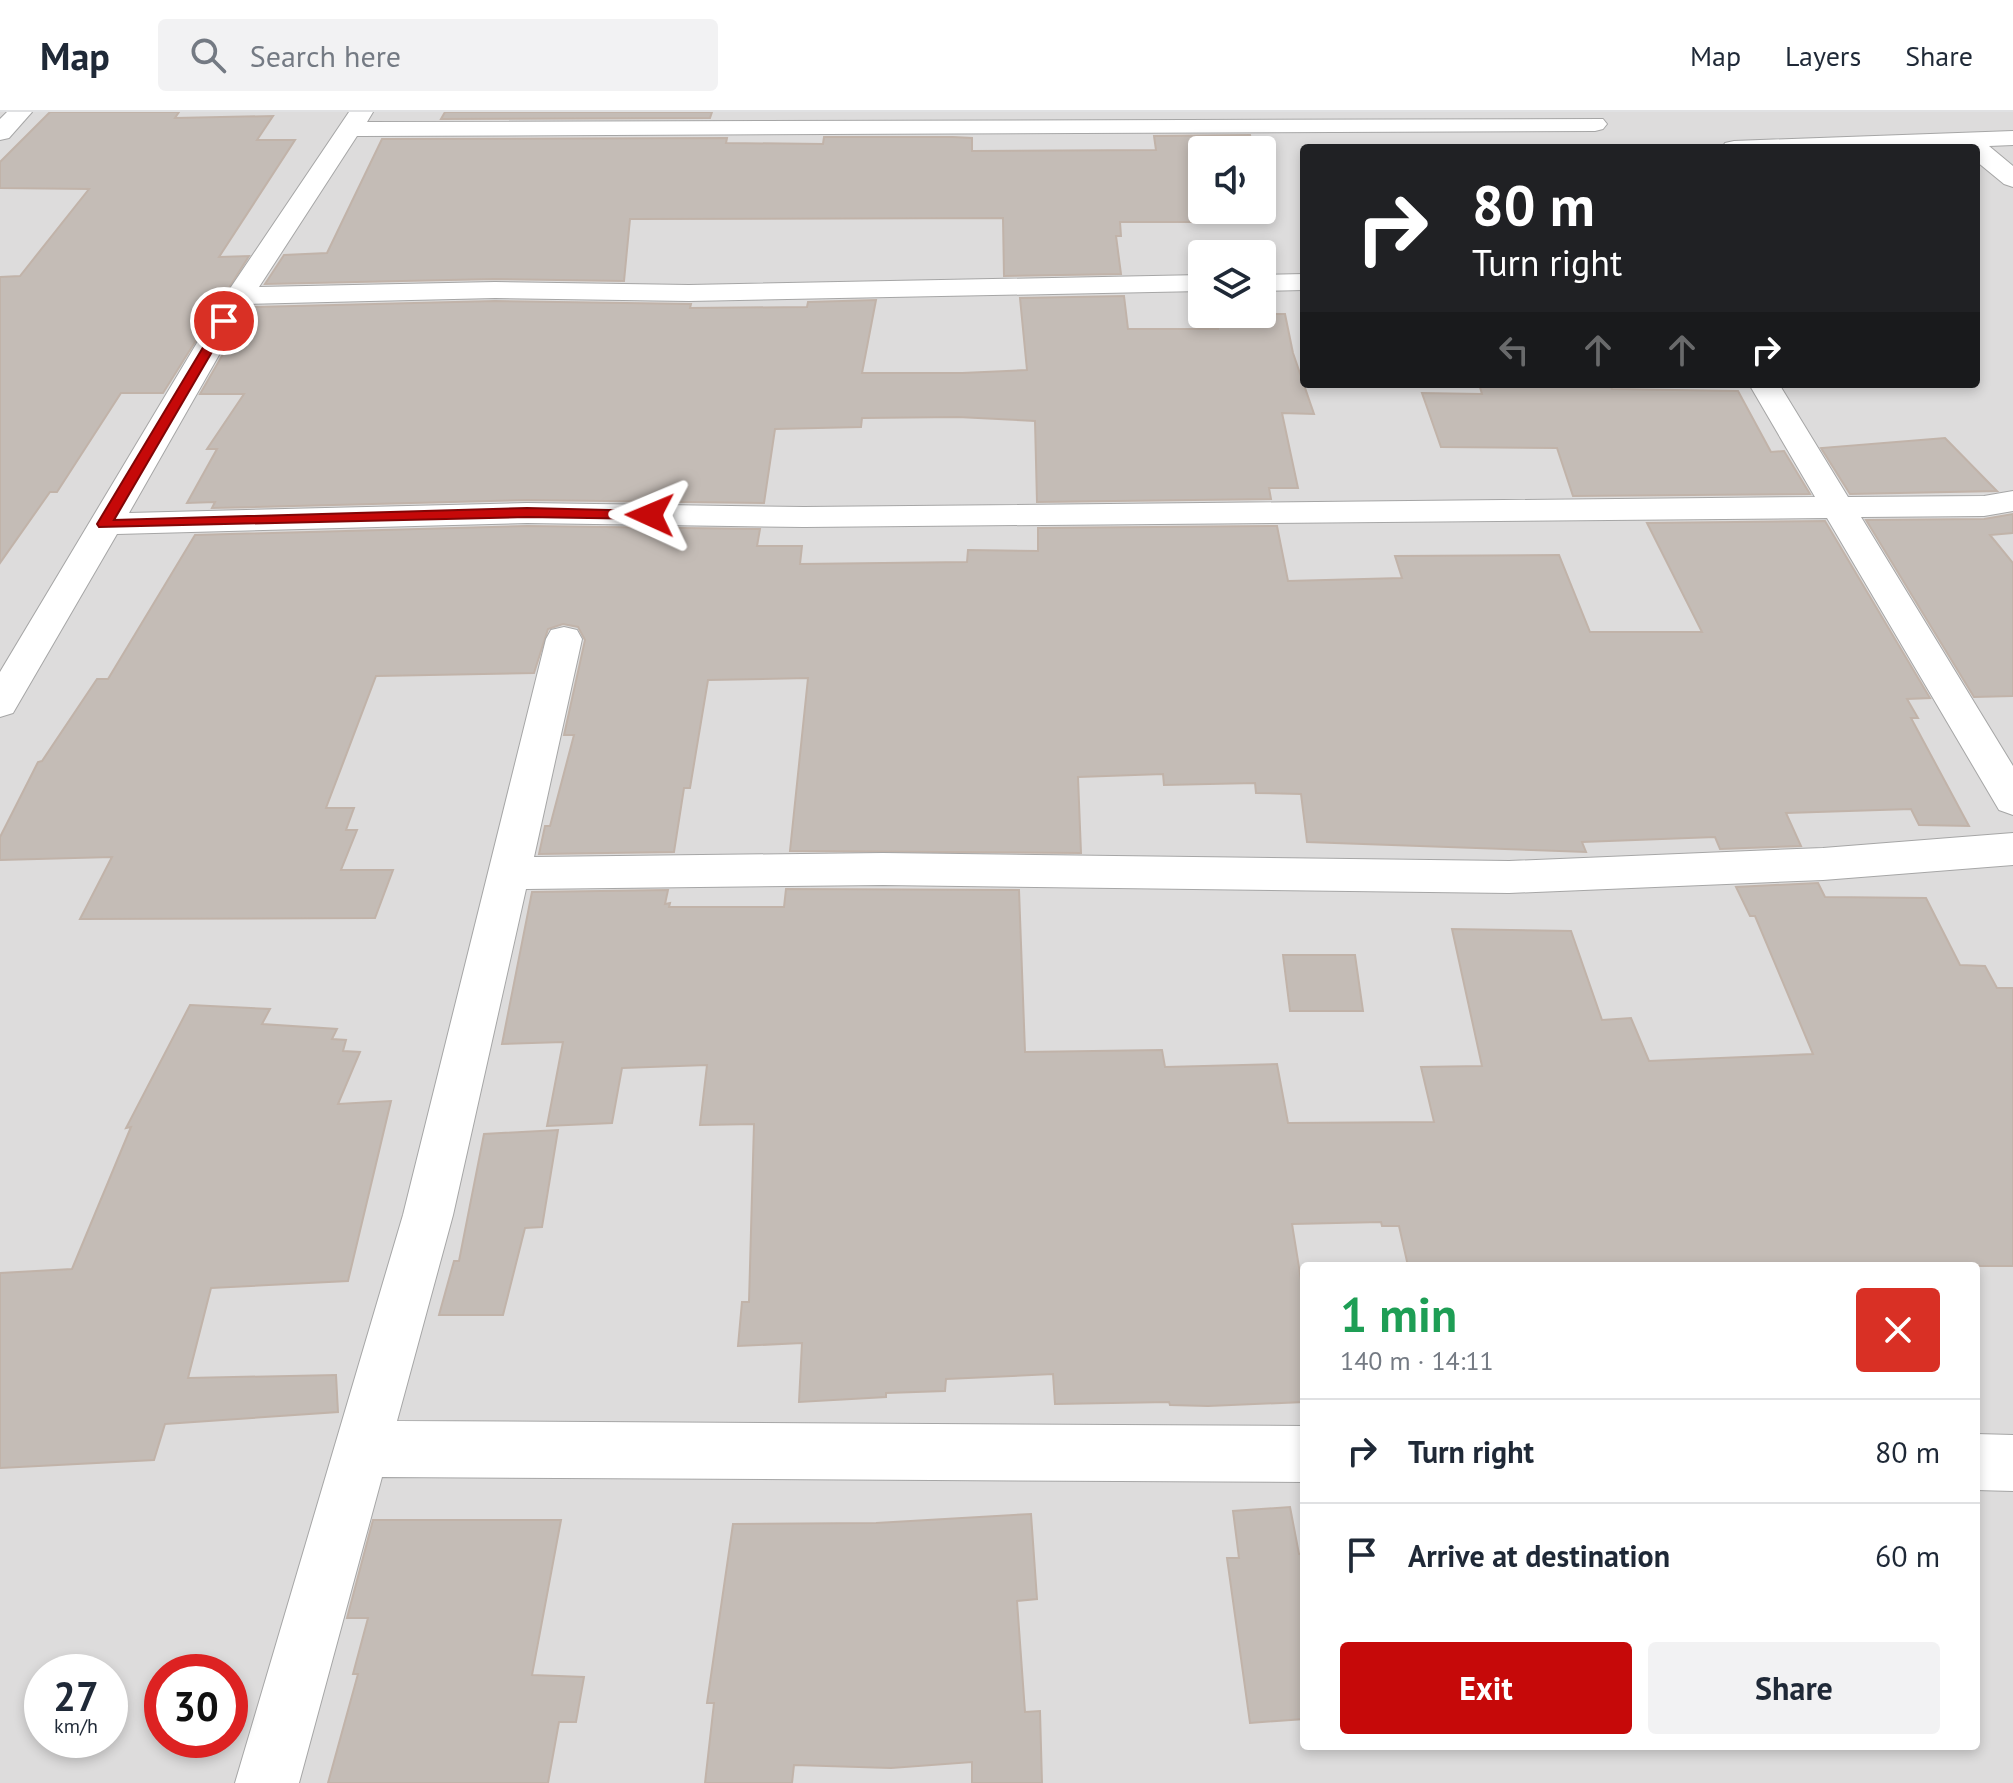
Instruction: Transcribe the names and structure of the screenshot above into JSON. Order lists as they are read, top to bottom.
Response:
{
  "page": {
    "header": "Map",
    "search": "Search here",
    "nav": ["Map", "Layers", "Share"],
    "turn": ["80 m", "Turn right"],
    "heading": ["1 min", "140 m · 14:11"],
    "list": [
      {
        "name": "Turn right",
        "value": "80 m"
      },
      {
        "name": "Arrive at destination",
        "value": "60 m"
      }
    ],
    "buttons": ["Exit", "Share"],
    "speed": "27 km/h",
    "limit": "30"
  }
}
